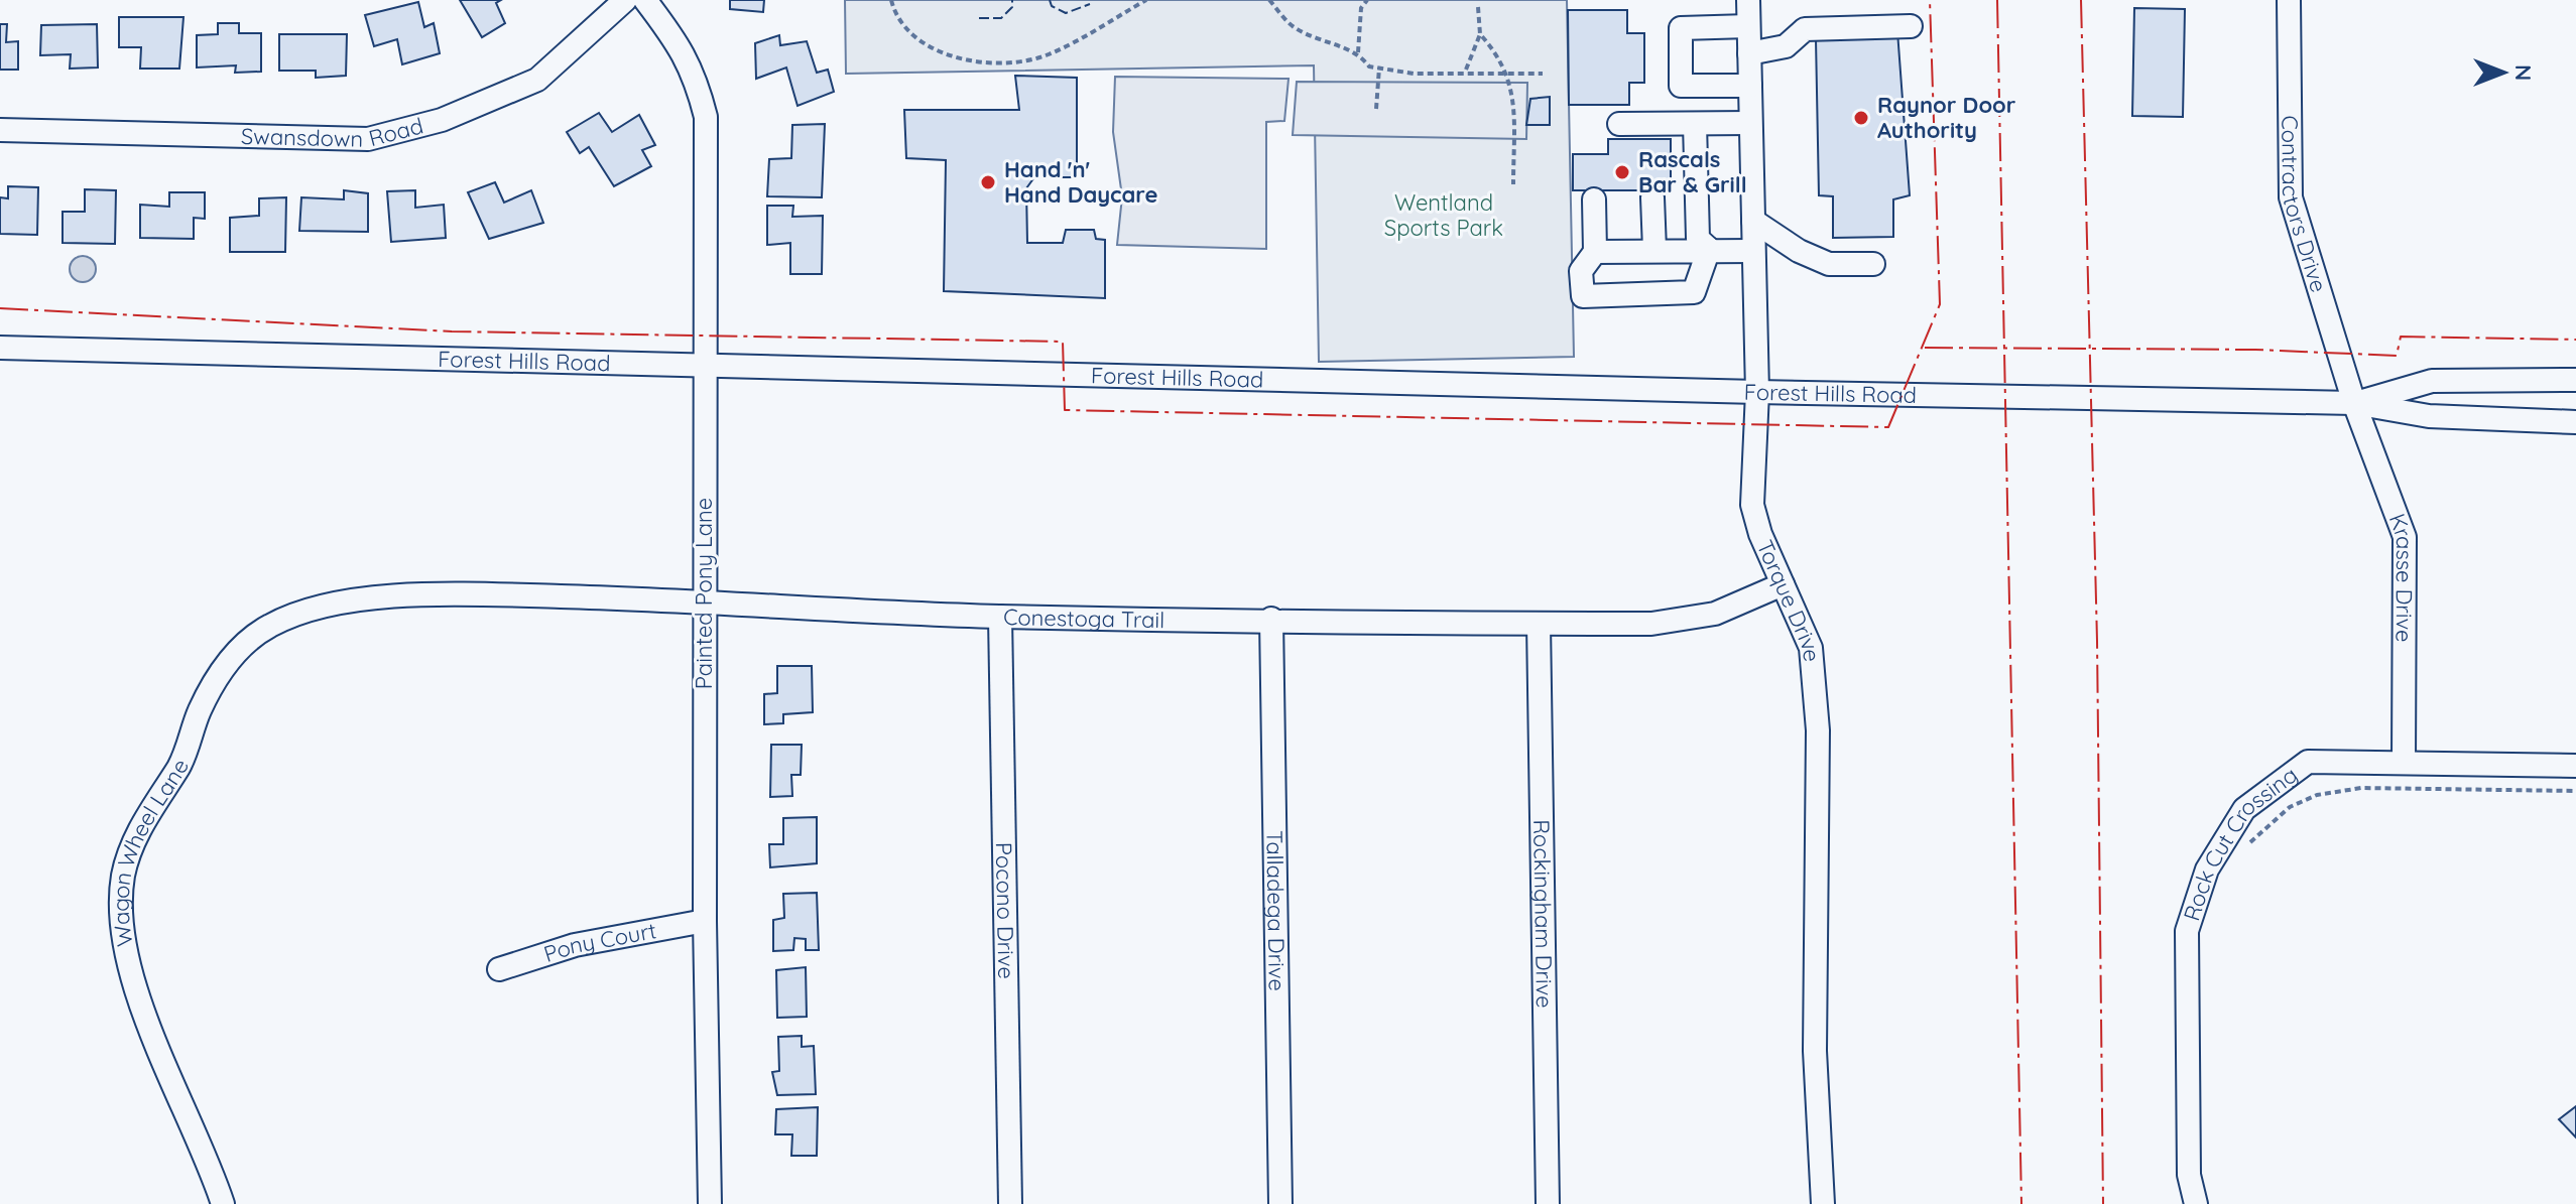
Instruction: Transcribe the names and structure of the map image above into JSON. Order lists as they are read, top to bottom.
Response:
{
  "streets": {
    "street": [
      "Swansdown Road",
      "Contractors Drive",
      "Forest Hills Road",
      "Krasse Drive",
      "Painted Pony Lane",
      "Torque Drive",
      "Conestoga Trail",
      "Rock Cut Crossing",
      "Wagon Wheel Lane",
      "Pocono Drive",
      "Talladega Drive",
      "Rockingham Drive",
      "Pony Court"
    ]
  },
  "crossings": [
    ["Contractors Drive", "Forest Hills Road"],
    ["Contractors Drive", "Krasse Drive"],
    ["Forest Hills Road", "Krasse Drive"],
    ["Forest Hills Road", "Painted Pony Lane"],
    ["Forest Hills Road", "Torque Drive"],
    ["Krasse Drive", "Rock Cut Crossing"],
    ["Painted Pony Lane", "Conestoga Trail"],
    ["Painted Pony Lane", "Pony Court"],
    ["Torque Drive", "Conestoga Trail"],
    ["Conestoga Trail", "Wagon Wheel Lane"],
    ["Conestoga Trail", "Pocono Drive"],
    ["Conestoga Trail", "Talladega Drive"],
    ["Conestoga Trail", "Rockingham Drive"]
  ],
  "parks": ["Wentland Sports Park"],
  "places": ["Raynor Door Authority", "Rascals Bar & Grill", "Hand 'n' Hand Daycare"],
  "north": "right"
}
